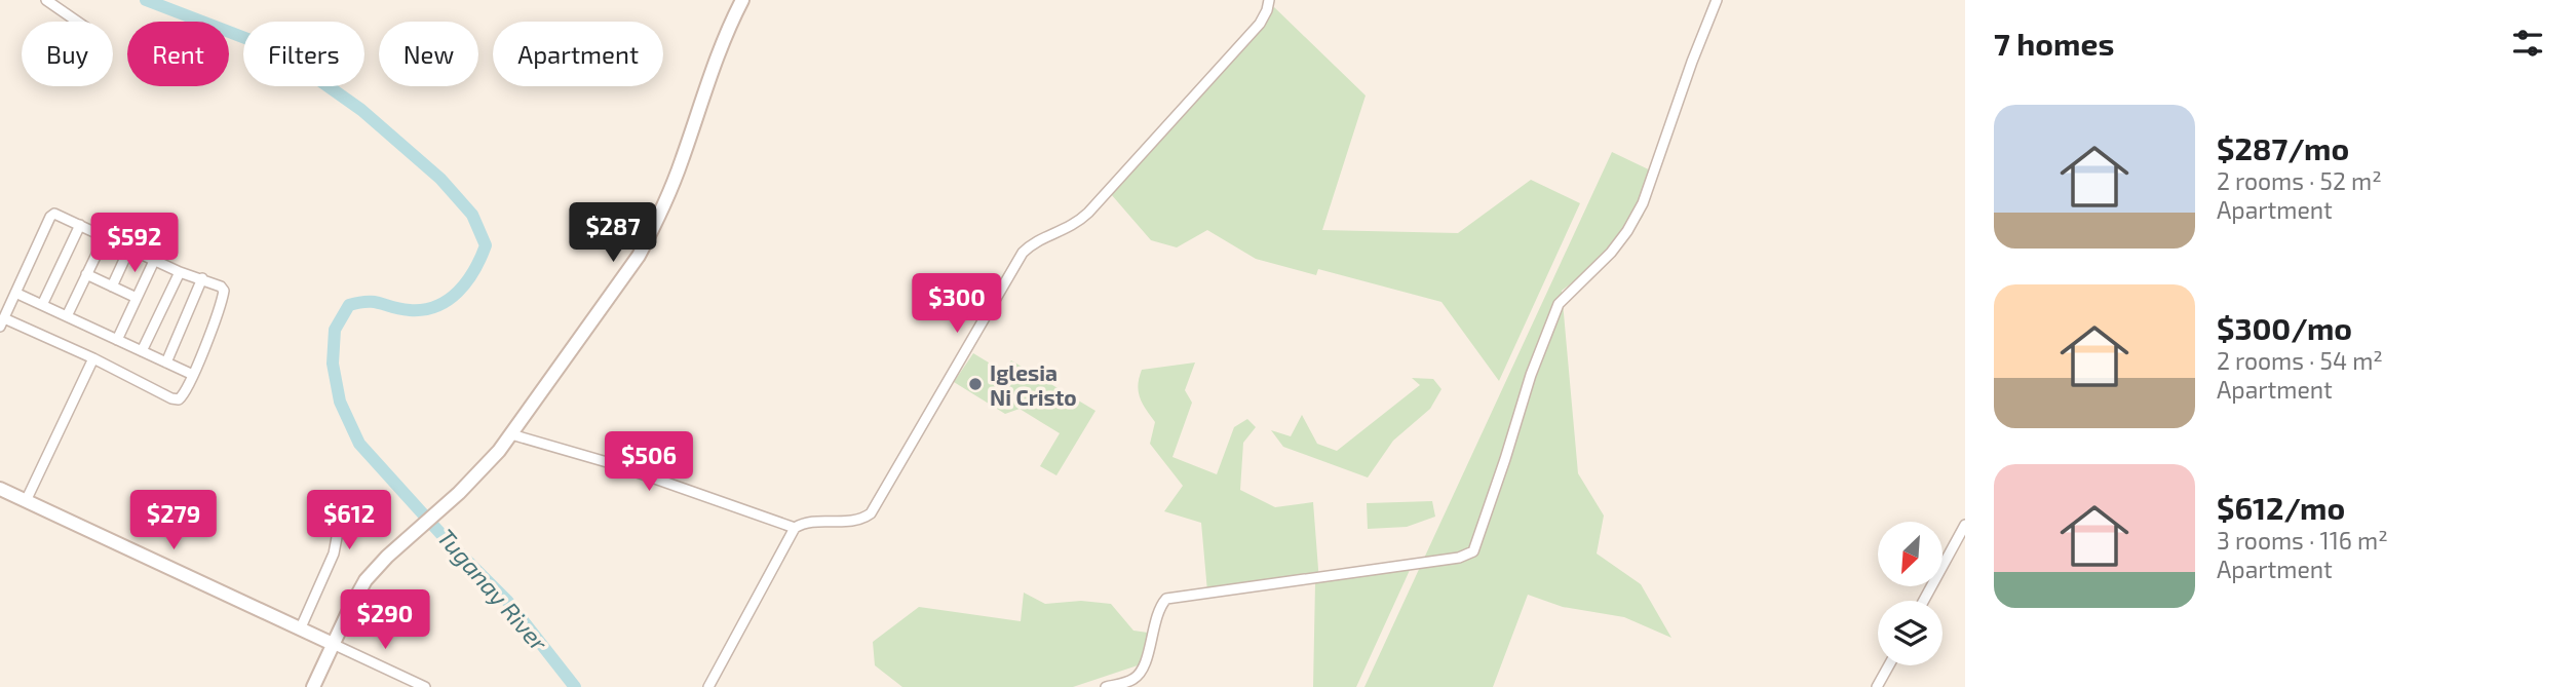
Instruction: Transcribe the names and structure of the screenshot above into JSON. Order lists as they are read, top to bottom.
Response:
{
  "water": ["Tuganay River"],
  "places": ["Iglesia Ni Cristo"],
  "north": "bottom left",
  "page": {
    "heading": "7 homes",
    "chip": [
      "Buy",
      "Rent",
      "Filters",
      "New",
      "Apartment"
    ],
    "list": [
      {
        "name": "$287/mo",
        "note": "2 rooms · 52 m² · Apartment"
      },
      {
        "name": "$300/mo",
        "note": "2 rooms · 54 m² · Apartment"
      },
      {
        "name": "$612/mo",
        "note": "3 rooms · 116 m² · Apartment"
      }
    ],
    "price": [
      "$287",
      "$592",
      "$300",
      "$506",
      "$279",
      "$612",
      "$290"
    ]
  }
}
